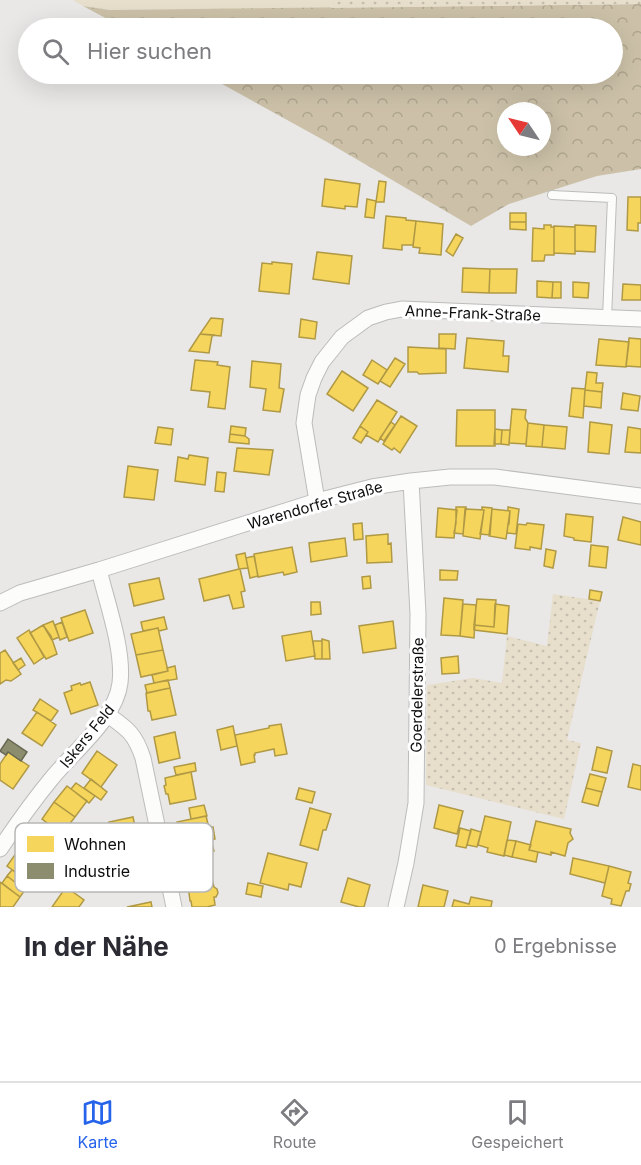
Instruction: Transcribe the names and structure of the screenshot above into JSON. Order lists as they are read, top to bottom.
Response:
{
  "streets": {
    "street": [
      "Anne-Frank-Straße",
      "Warendorfer Straße",
      "Goerdelerstraße",
      "Iskers Feld"
    ]
  },
  "crossings": [
    ["Anne-Frank-Straße", "Warendorfer Straße"],
    ["Warendorfer Straße", "Goerdelerstraße"],
    ["Warendorfer Straße", "Iskers Feld"]
  ],
  "legend": ["Wohnen", "Industrie"],
  "north": "top left",
  "page": {
    "search": "Hier suchen",
    "heading": ["In der Nähe", "0 Ergebnisse"],
    "nav": ["Karte", "Route", "Gespeichert"]
  }
}
